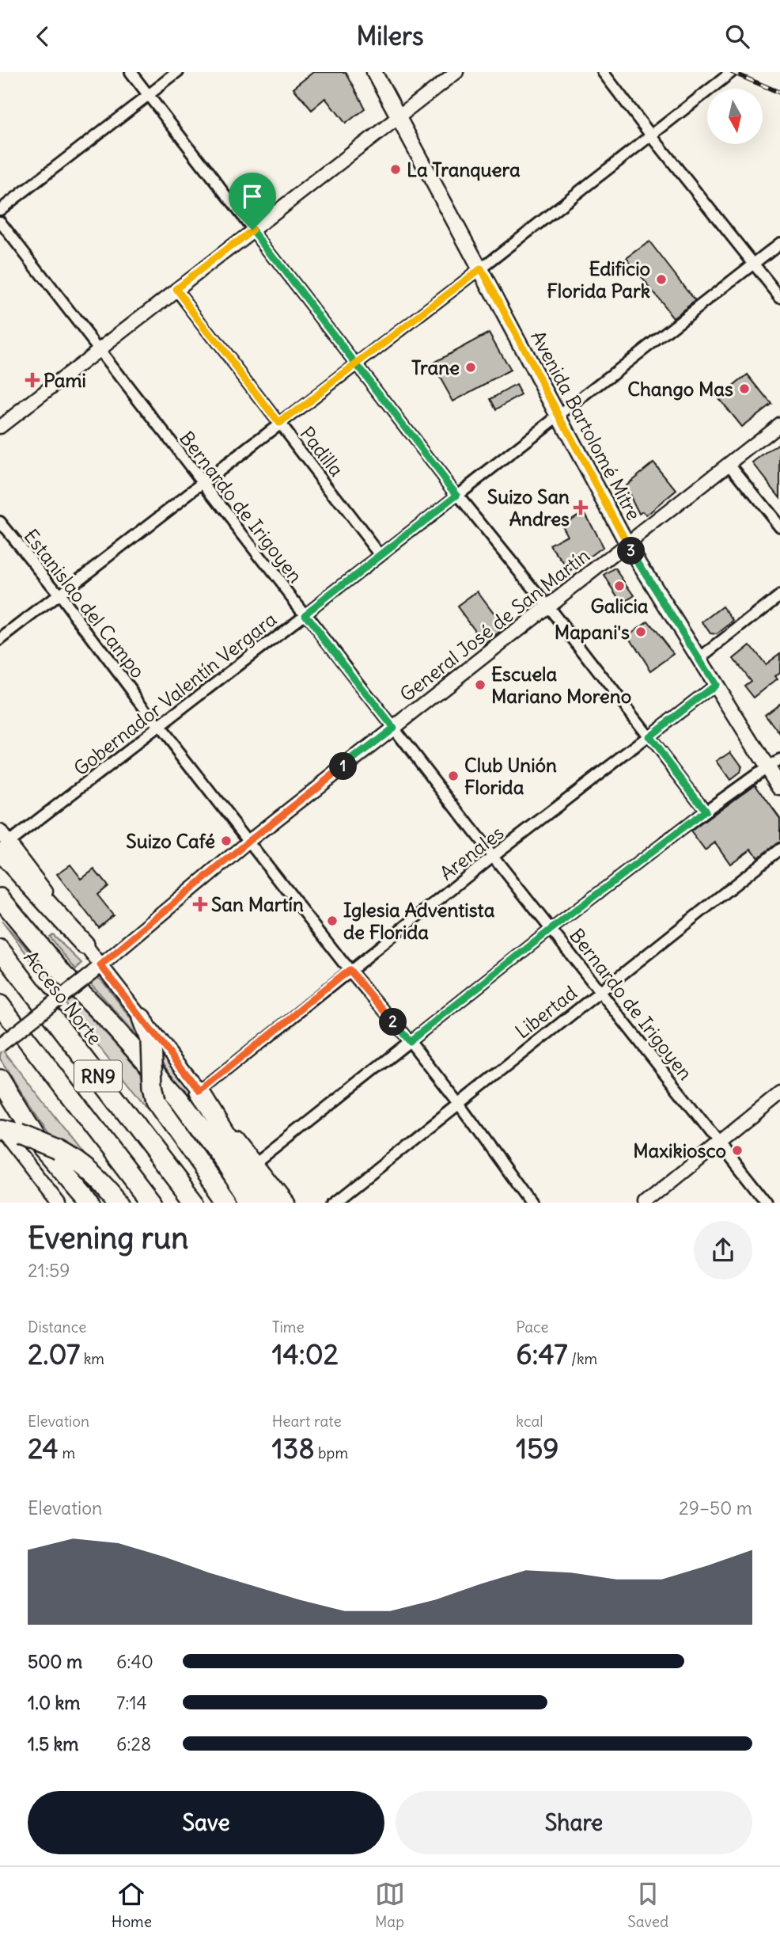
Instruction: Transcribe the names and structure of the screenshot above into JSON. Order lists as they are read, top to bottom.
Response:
{
  "streets": {
    "highway": ["Acceso Norte", "RN9"],
    "main road": ["Avenida Bartolomé Mitre"],
    "street": [
      "Padilla",
      "Bernardo de Irigoyen",
      "Estanislao del Campo",
      "General José de San Martín",
      "Gobernador Valentín Vergara",
      "Arenales",
      "Libertad"
    ]
  },
  "crossings": [
    ["Avenida Bartolomé Mitre", "General José de San Martín"],
    ["Avenida Bartolomé Mitre", "Gobernador Valentín Vergara"],
    ["Avenida Bartolomé Mitre", "Arenales"],
    ["Padilla", "Gobernador Valentín Vergara"],
    ["Bernardo de Irigoyen", "General José de San Martín"],
    ["Bernardo de Irigoyen", "Gobernador Valentín Vergara"],
    ["Bernardo de Irigoyen", "Arenales"],
    ["Bernardo de Irigoyen", "Libertad"],
    ["Estanislao del Campo", "General José de San Martín"],
    ["Estanislao del Campo", "Gobernador Valentín Vergara"],
    ["Estanislao del Campo", "Arenales"],
    ["Estanislao del Campo", "Libertad"]
  ],
  "places": {
    "other": [
      "La Tranquera",
      "Edificio Florida Park",
      "Trane",
      "Chango Mas",
      "Galicia",
      "Mapani's",
      "Escuela Mariano Moreno",
      "Club Unión Florida",
      "Suizo Café",
      "Iglesia Adventista de Florida",
      "Maxikiosco"
    ],
    "health": ["Pami", "Suizo San Andres", "San Martín"]
  },
  "north": "bottom",
  "page": {
    "header": "Milers",
    "pins": ["3", "1", "2"],
    "heading": ["Evening run", "21:59"],
    "stats": [
      ["Distance", "2.07 km"],
      ["Time", "14:02"],
      ["Pace", "6:47 /km"],
      ["Elevation", "24 m"],
      ["Heart rate", "138 bpm"],
      ["kcal", "159"]
    ],
    "chart": ["Elevation", "29–50 m"],
    "list": [
      {
        "name": "500 m",
        "note": "6:40"
      },
      {
        "name": "1.0 km",
        "note": "7:14"
      },
      {
        "name": "1.5 km",
        "note": "6:28"
      }
    ],
    "buttons": ["Save", "Share"],
    "tabs": ["Home", "Map", "Saved"]
  }
}
